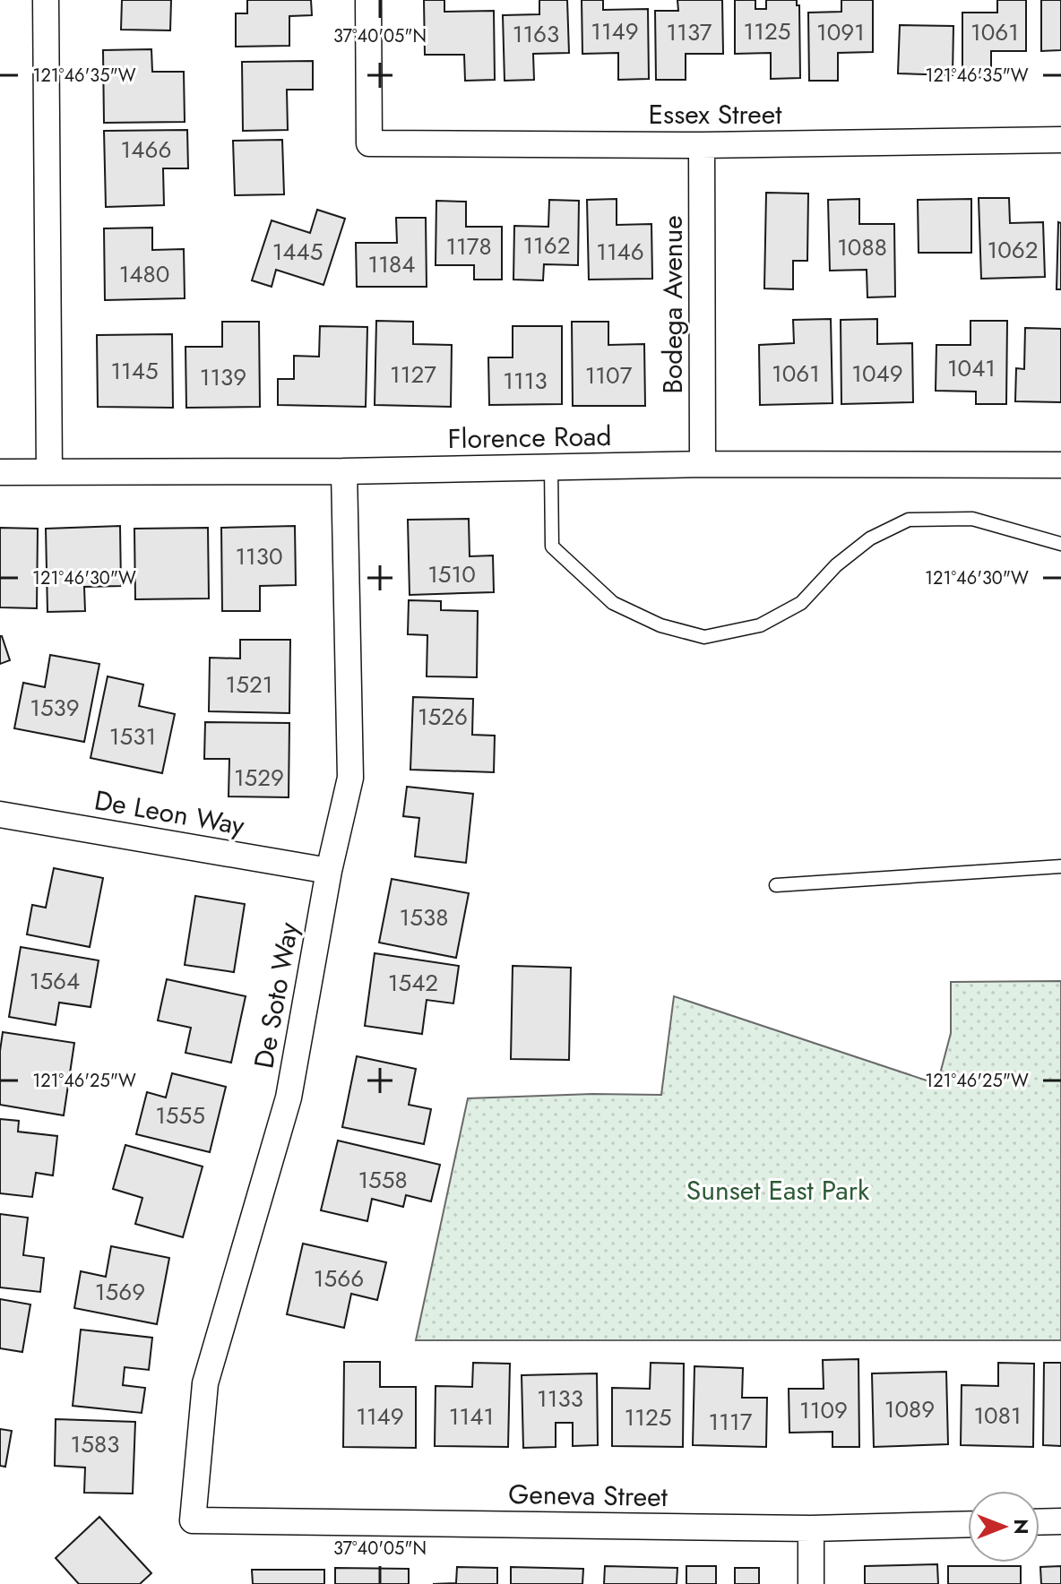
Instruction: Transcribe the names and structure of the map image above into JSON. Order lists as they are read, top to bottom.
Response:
{
  "streets": {
    "street": [
      "Essex Street",
      "Bodega Avenue",
      "Florence Road",
      "De Leon Way",
      "De Soto Way",
      "Geneva Street"
    ]
  },
  "crossings": [
    ["Essex Street", "Bodega Avenue"],
    ["Bodega Avenue", "Florence Road"],
    ["Florence Road", "De Soto Way"],
    ["De Leon Way", "De Soto Way"],
    ["De Soto Way", "Geneva Street"]
  ],
  "parks": ["Sunset East Park"],
  "house_numbers": [
    "1149",
    "1125",
    "1137",
    "1091",
    "1061",
    "1163",
    "1466",
    "1162",
    "1178",
    "1088",
    "1062",
    "1445",
    "1146",
    "1184",
    "1480",
    "1041",
    "1145",
    "1061",
    "1049",
    "1127",
    "1107",
    "1139",
    "1113",
    "1130",
    "1510",
    "1521",
    "1539",
    "1526",
    "1531",
    "1529",
    "1538",
    "1564",
    "1542",
    "1555",
    "1558",
    "1566",
    "1569",
    "1133",
    "1089",
    "1109",
    "1081",
    "1149",
    "1141",
    "1125",
    "1117",
    "1583"
  ],
  "north": "right",
  "coordinates": [
    "37°40'05\"N",
    "121°46'35\"W",
    "121°46'30\"W",
    "121°46'25\"W"
  ]
}
